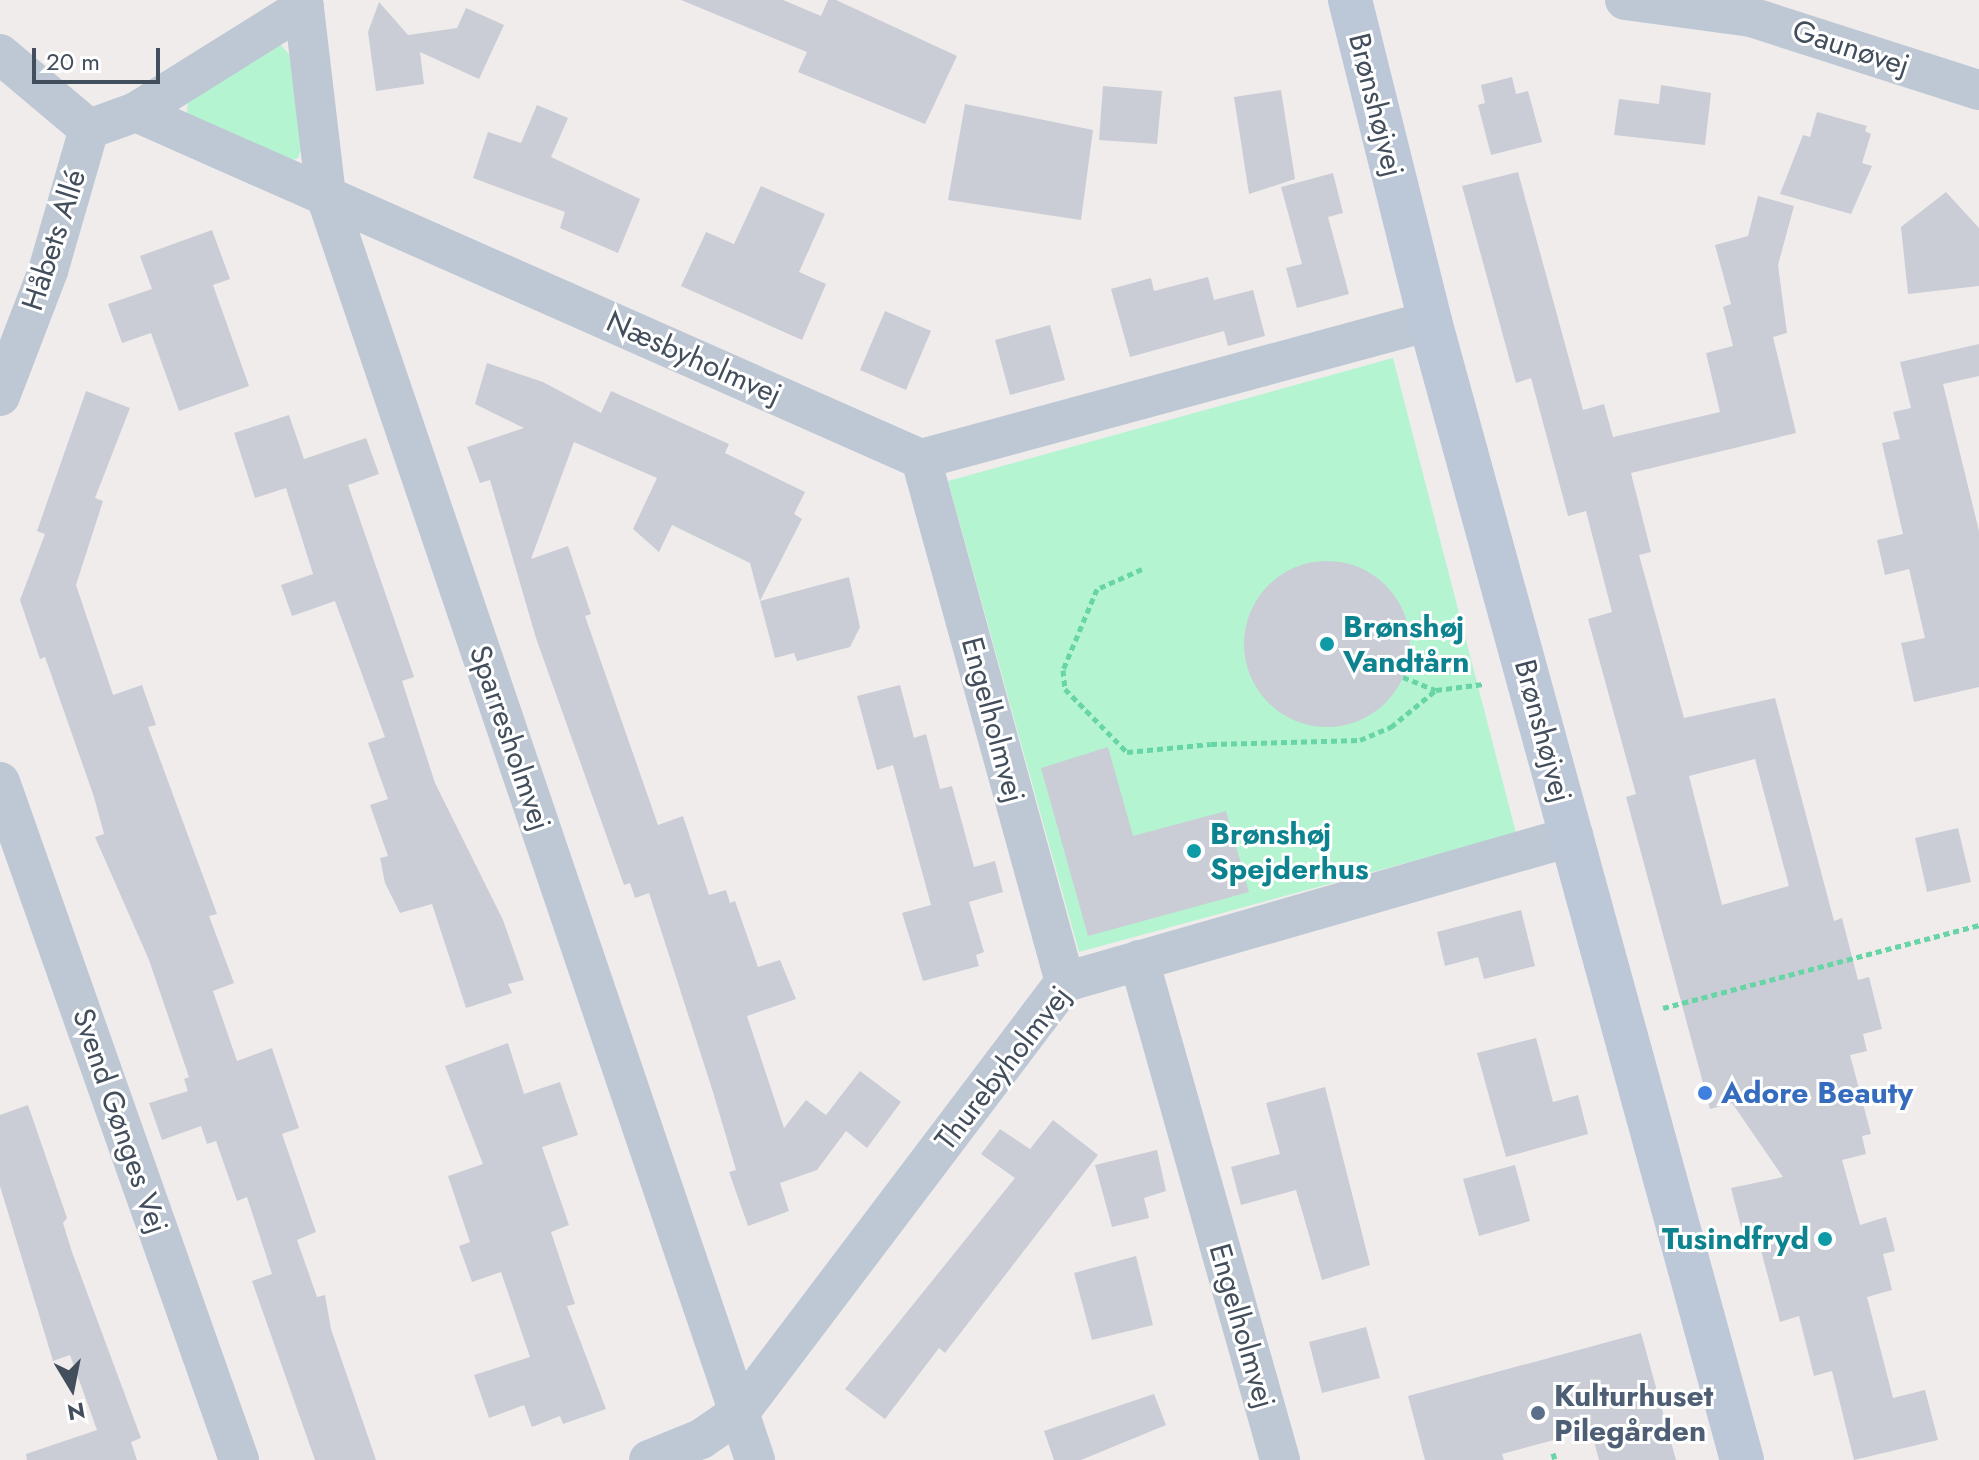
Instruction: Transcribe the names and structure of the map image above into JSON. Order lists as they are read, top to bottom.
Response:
{
  "streets": {
    "street": [
      "Gaunøvej",
      "Brønshøjvej",
      "Håbets Allé",
      "Næsbyholmvej",
      "Engelholmvej",
      "Sparresholmvej",
      "Thurebyholmvej",
      "Svend Gønges Vej"
    ]
  },
  "crossings": [
    ["Brønshøjvej", "Thurebyholmvej"],
    ["Næsbyholmvej", "Engelholmvej"],
    ["Næsbyholmvej", "Sparresholmvej"],
    ["Engelholmvej", "Thurebyholmvej"],
    ["Sparresholmvej", "Thurebyholmvej"]
  ],
  "places": [
    "Brønshøj Vandtårn",
    "Brønshøj Spejderhus",
    "Adore Beauty",
    "Tusindfryd",
    "Kulturhuset Pilegården"
  ],
  "scale_bar": "20 m",
  "north": "bottom"
}
